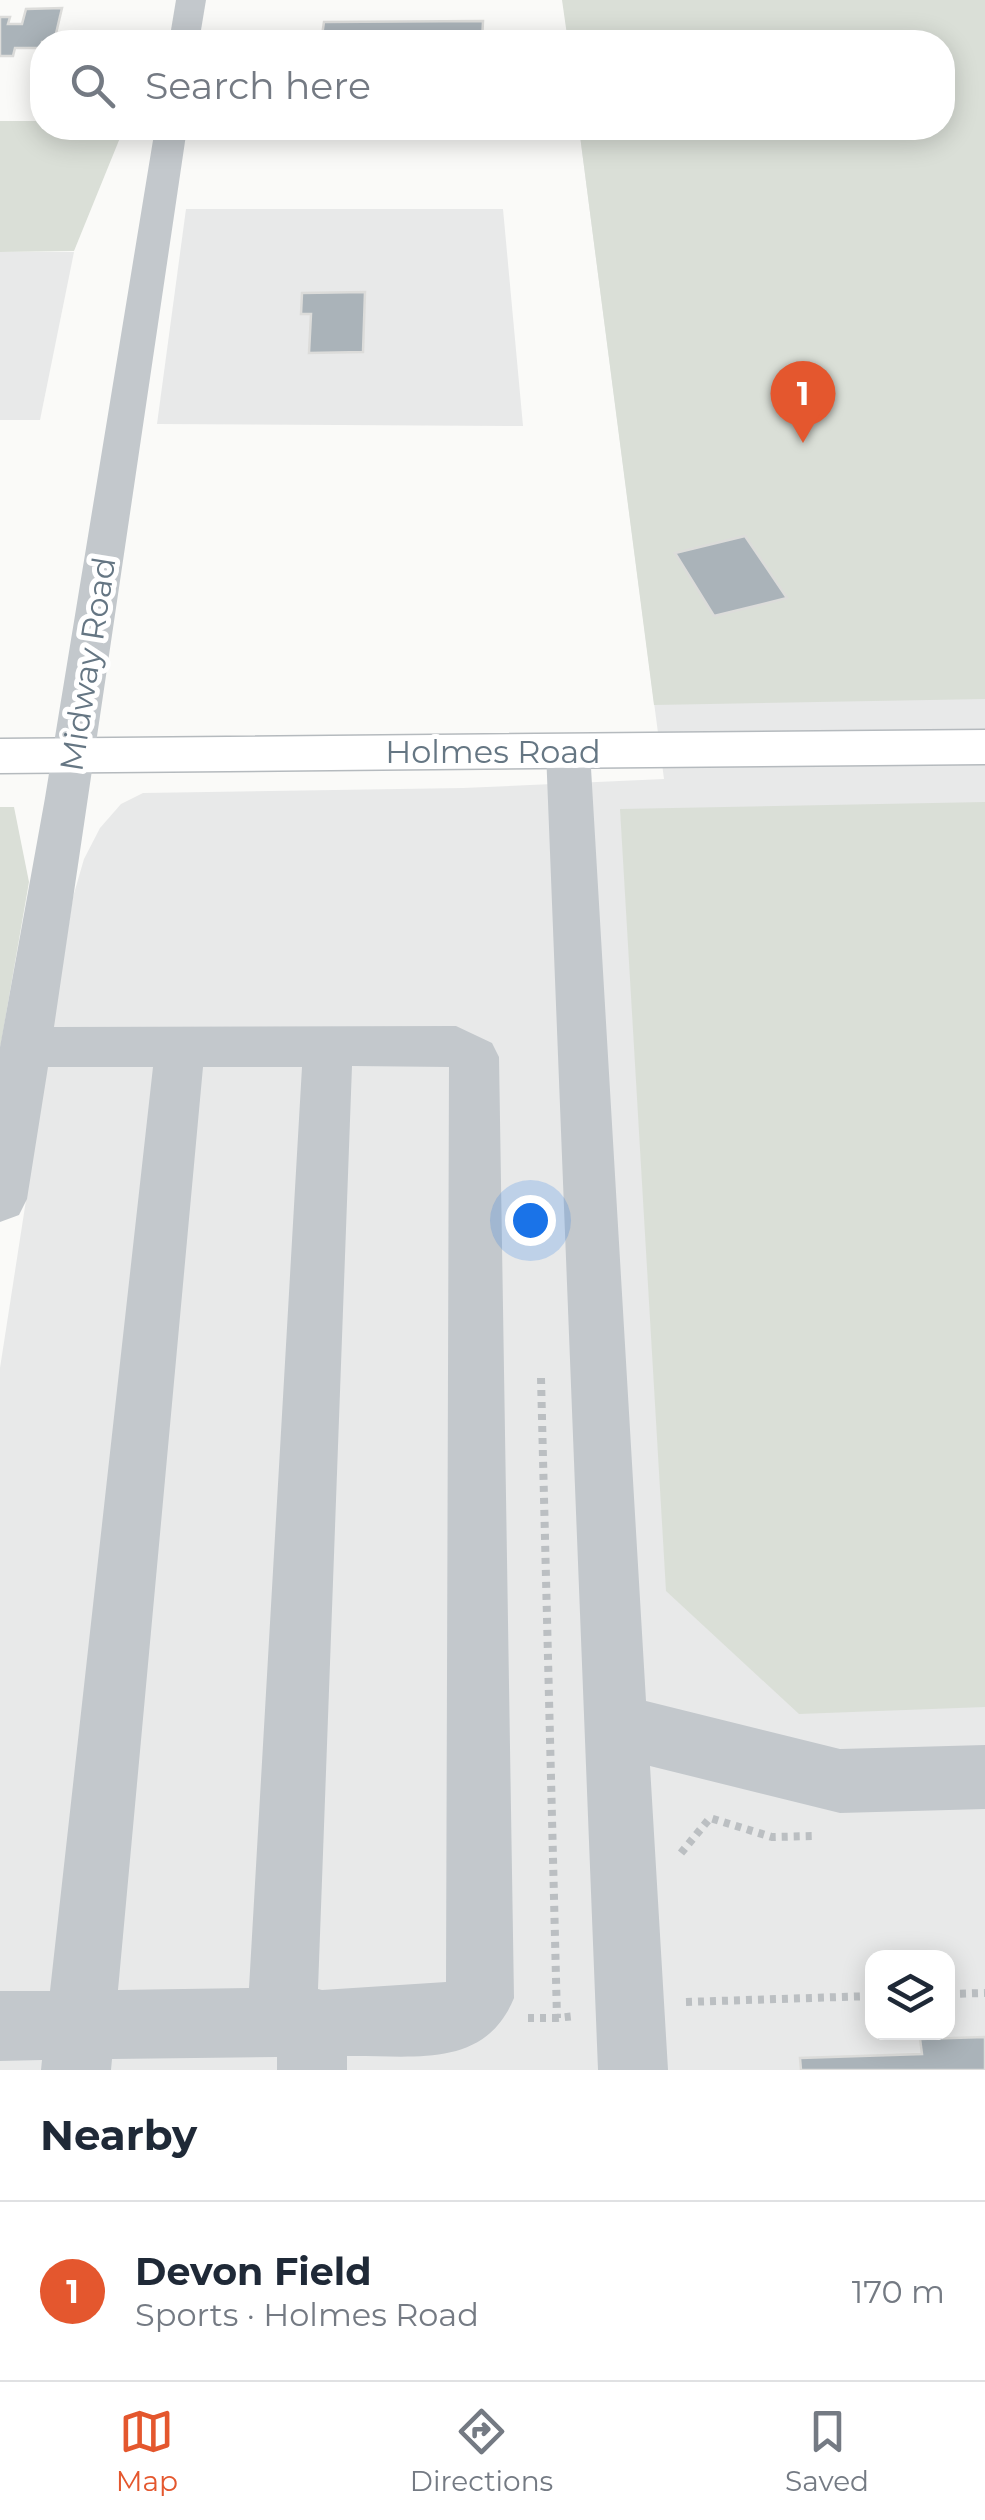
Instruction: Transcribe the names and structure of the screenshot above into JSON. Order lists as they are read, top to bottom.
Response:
{
  "streets": {
    "main road": ["Holmes Road"],
    "street": ["Midway Road"]
  },
  "crossings": [
    ["Midway Road", "Holmes Road"]
  ],
  "page": {
    "search": "Search here",
    "pins": "1",
    "heading": "Nearby",
    "list": [
      {
        "mark": "1",
        "name": "Devon Field",
        "note": "Sports · Holmes Road",
        "value": "170 m"
      }
    ],
    "nav": ["Map", "Directions", "Saved"]
  }
}
